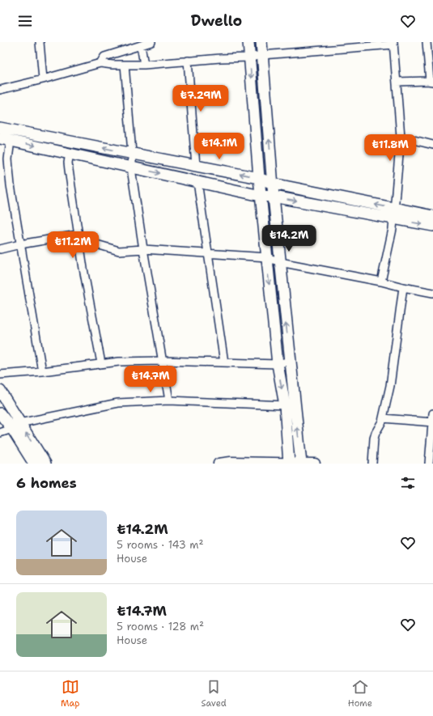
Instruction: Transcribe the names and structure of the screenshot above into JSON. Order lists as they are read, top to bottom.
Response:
{
  "page": {
    "header": "Dwello",
    "price": [
      "₺7.29M",
      "₺14.1M",
      "₺11.8M",
      "₺14.2M",
      "₺11.2M",
      "₺14.7M"
    ],
    "heading": "6 homes",
    "list": [
      {
        "name": "₺14.2M",
        "note": "5 rooms · 143 m² · House"
      },
      {
        "name": "₺14.7M",
        "note": "5 rooms · 128 m² · House"
      }
    ],
    "tabs": ["Map", "Saved", "Home"]
  }
}
